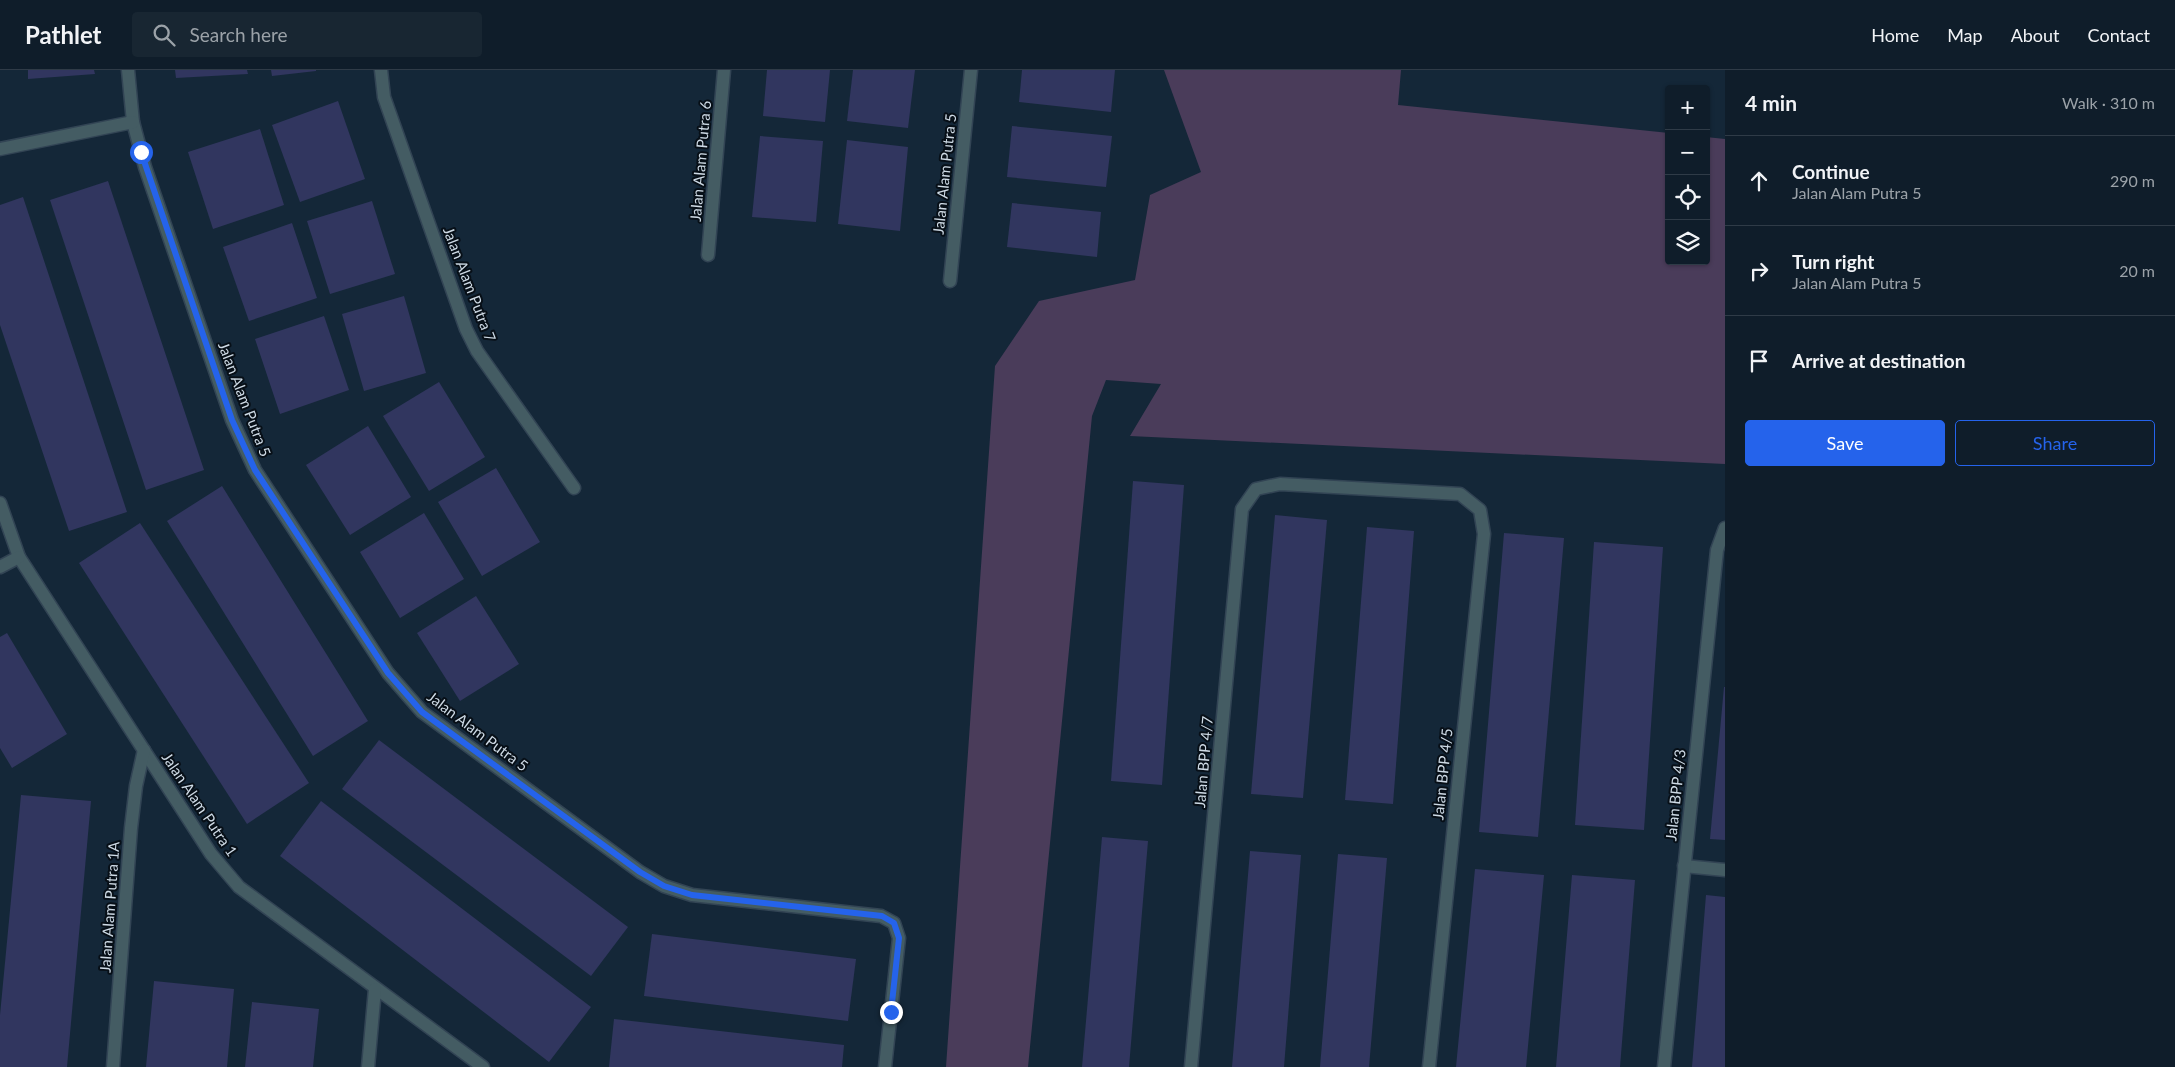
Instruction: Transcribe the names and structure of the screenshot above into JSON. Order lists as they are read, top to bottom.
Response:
{
  "streets": {
    "street": [
      "Jalan Alam Putra 6",
      "Jalan Alam Putra 5",
      "Jalan Alam Putra 7",
      "Jalan BPP 4/7",
      "Jalan BPP 4/5",
      "Jalan BPP 4/3",
      "Jalan Alam Putra 1",
      "Jalan Alam Putra 1A"
    ]
  },
  "crossings": [
    ["Jalan BPP 4/7", "Jalan BPP 4/5"],
    ["Jalan Alam Putra 1", "Jalan Alam Putra 1A"]
  ],
  "page": {
    "header": "Pathlet",
    "search": "Search here",
    "nav": [
      "Home",
      "Map",
      "About",
      "Contact"
    ],
    "heading": ["4 min", "Walk · 310 m"],
    "map_buttons": ["+", "−"],
    "list": [
      ["Continue", "Jalan Alam Putra 5", "290 m"],
      ["Turn right", "Jalan Alam Putra 5", "20 m"],
      "Arrive at destination"
    ],
    "buttons": ["Save", "Share"]
  }
}
